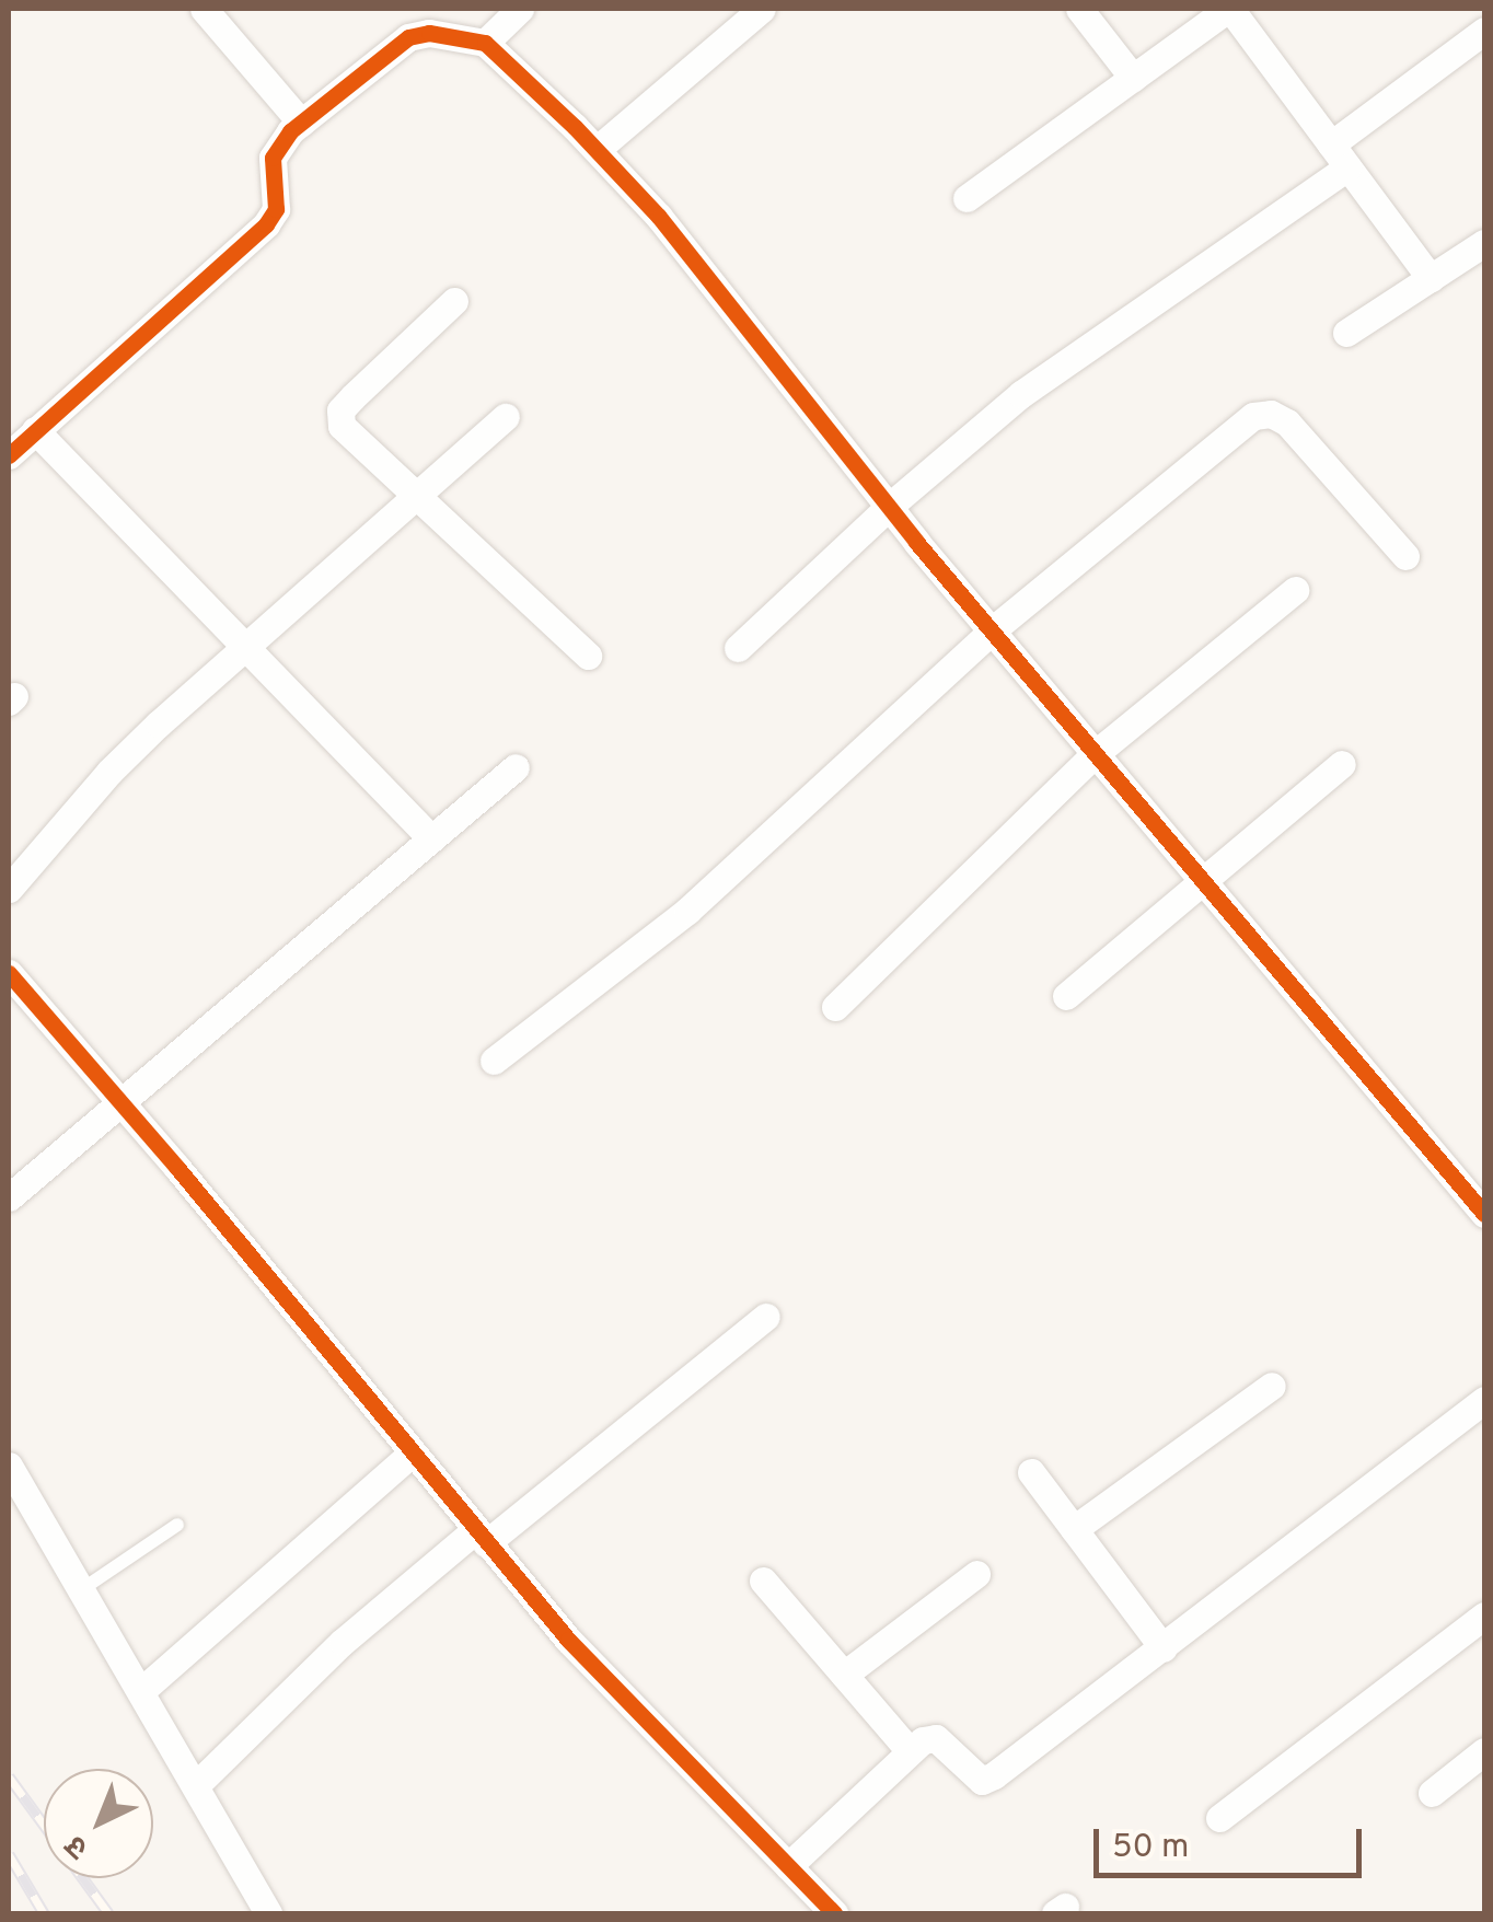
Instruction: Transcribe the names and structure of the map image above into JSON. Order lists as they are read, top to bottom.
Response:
{
  "scale_bar": "50 m",
  "north": "bottom left"
}
